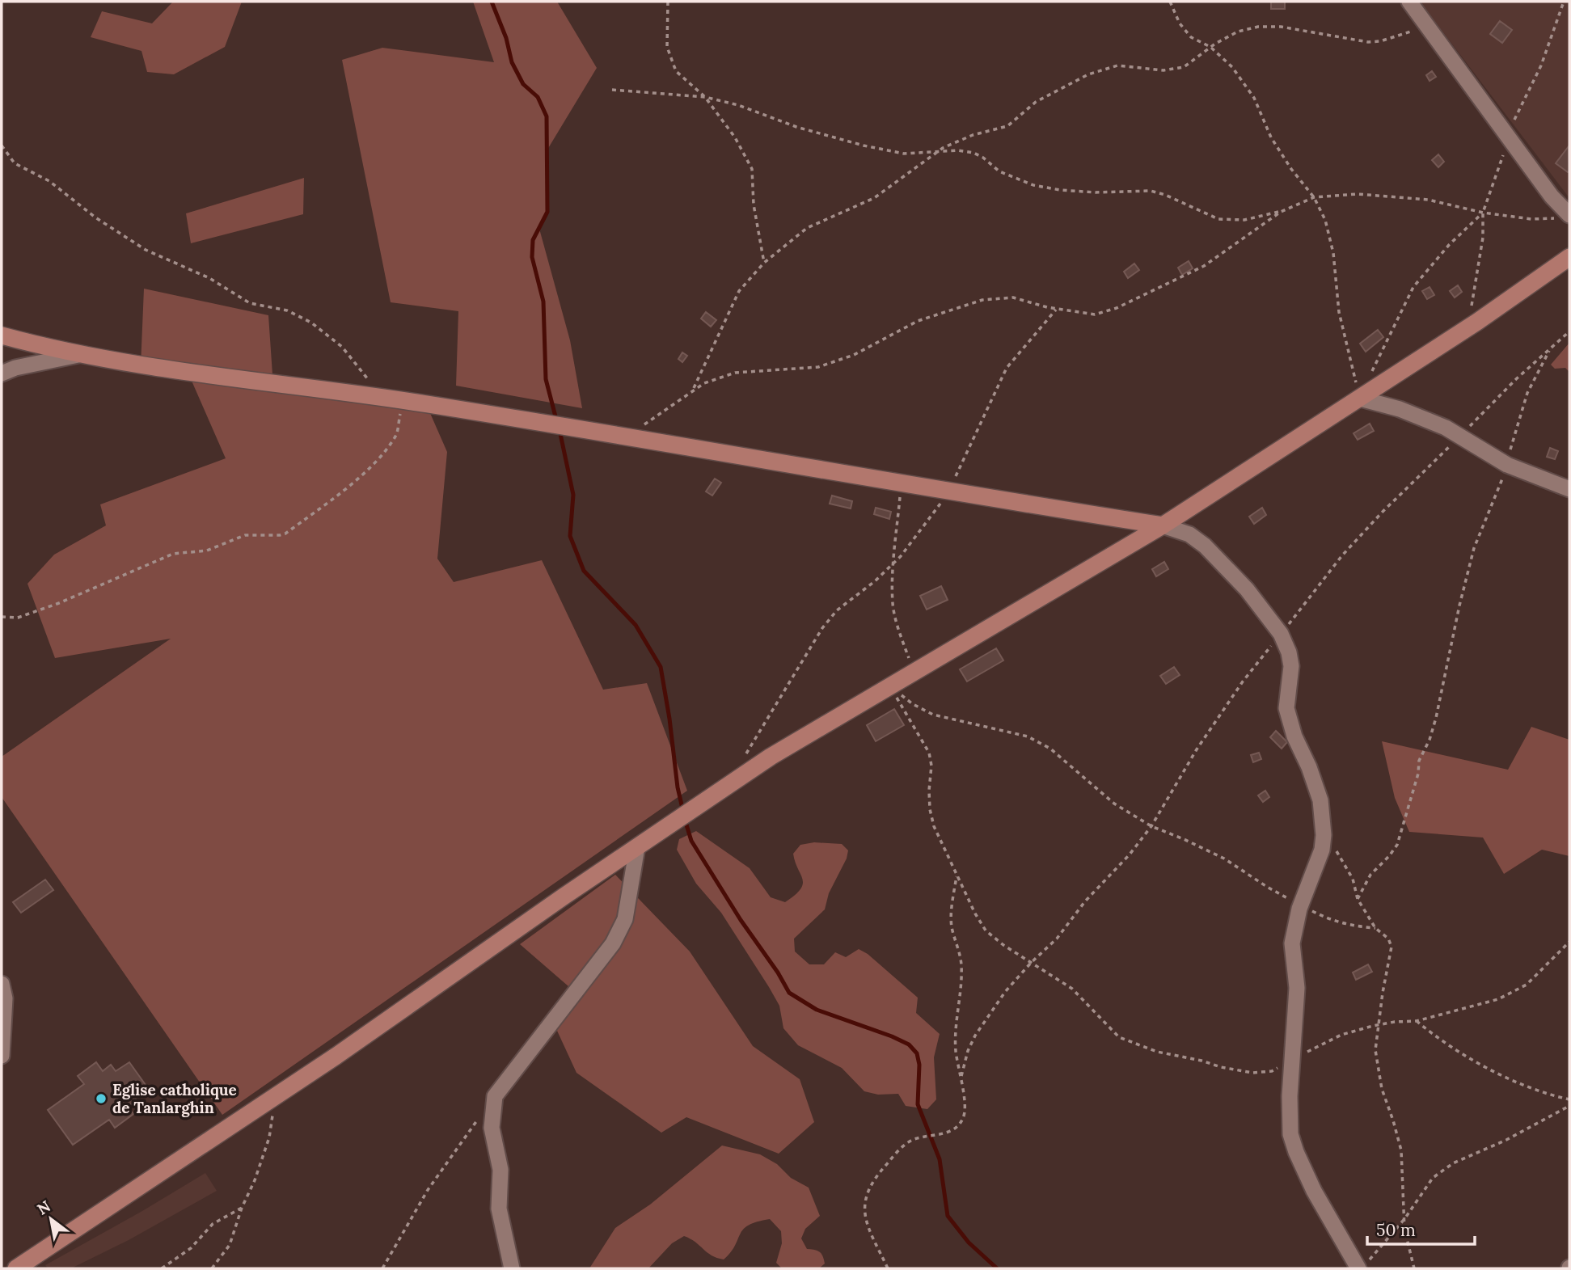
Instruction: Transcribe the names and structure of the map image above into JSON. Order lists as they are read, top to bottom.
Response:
{
  "places": ["Eglise catholique de Tanlarghin"],
  "scale_bar": "50 m",
  "north": "top left"
}
